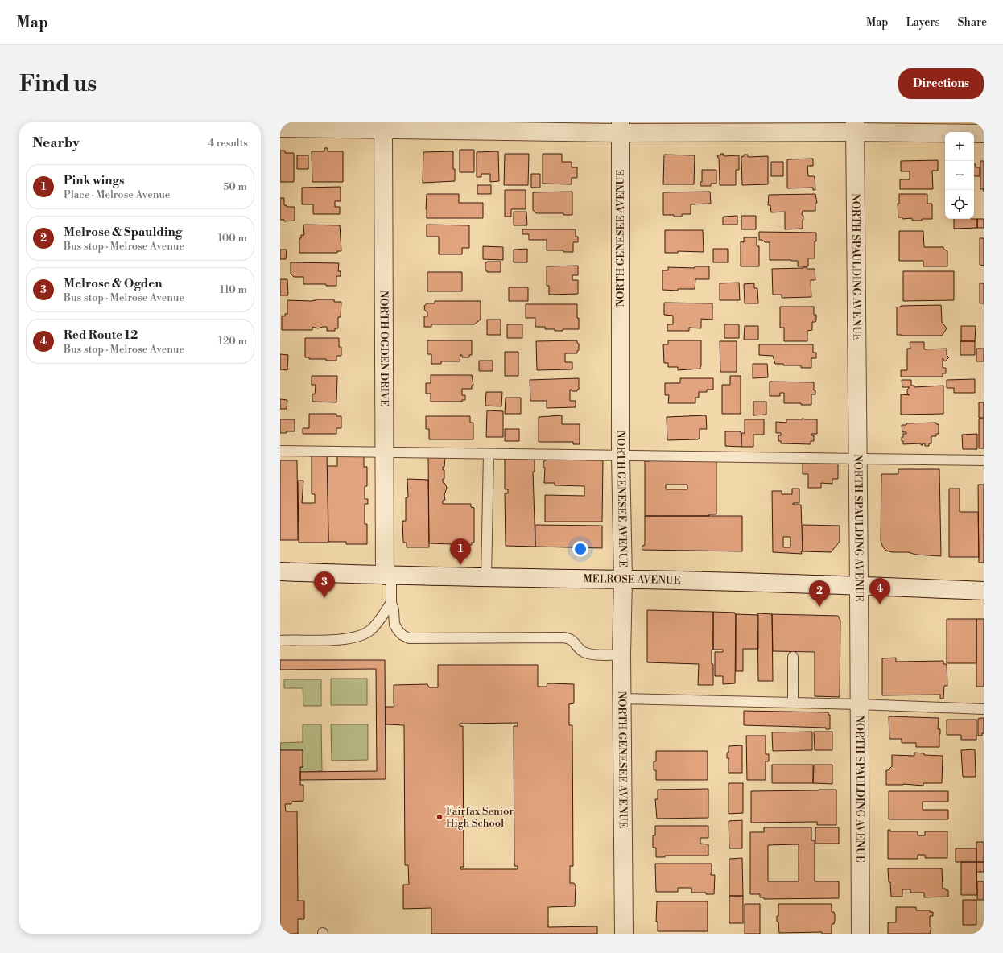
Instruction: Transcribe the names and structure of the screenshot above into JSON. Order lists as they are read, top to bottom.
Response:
{
  "streets": {
    "street": [
      "NORTH GENESEE AVENUE",
      "NORTH SPAULDING AVENUE",
      "NORTH OGDEN DRIVE",
      "MELROSE AVENUE"
    ]
  },
  "crossings": [
    ["NORTH GENESEE AVENUE", "MELROSE AVENUE"],
    ["NORTH SPAULDING AVENUE", "MELROSE AVENUE"],
    ["NORTH OGDEN DRIVE", "MELROSE AVENUE"]
  ],
  "places": ["Fairfax Senior High School"],
  "page": {
    "header": "Map",
    "nav": ["Map", "Layers", "Share"],
    "buttons": "Directions",
    "title": "Find us",
    "heading": ["Nearby", "4 results"],
    "map_buttons": ["+", "−"],
    "list": [
      {
        "mark": "1",
        "name": "Pink wings",
        "note": "Place · Melrose Avenue",
        "value": "50 m"
      },
      {
        "mark": "2",
        "name": "Melrose & Spaulding",
        "note": "Bus stop · Melrose Avenue",
        "value": "100 m"
      },
      {
        "mark": "3",
        "name": "Melrose & Ogden",
        "note": "Bus stop · Melrose Avenue",
        "value": "110 m"
      },
      {
        "mark": "4",
        "name": "Red Route 12",
        "note": "Bus stop · Melrose Avenue",
        "value": "120 m"
      }
    ],
    "pins": [
      "1",
      "3",
      "4",
      "2"
    ]
  }
}
